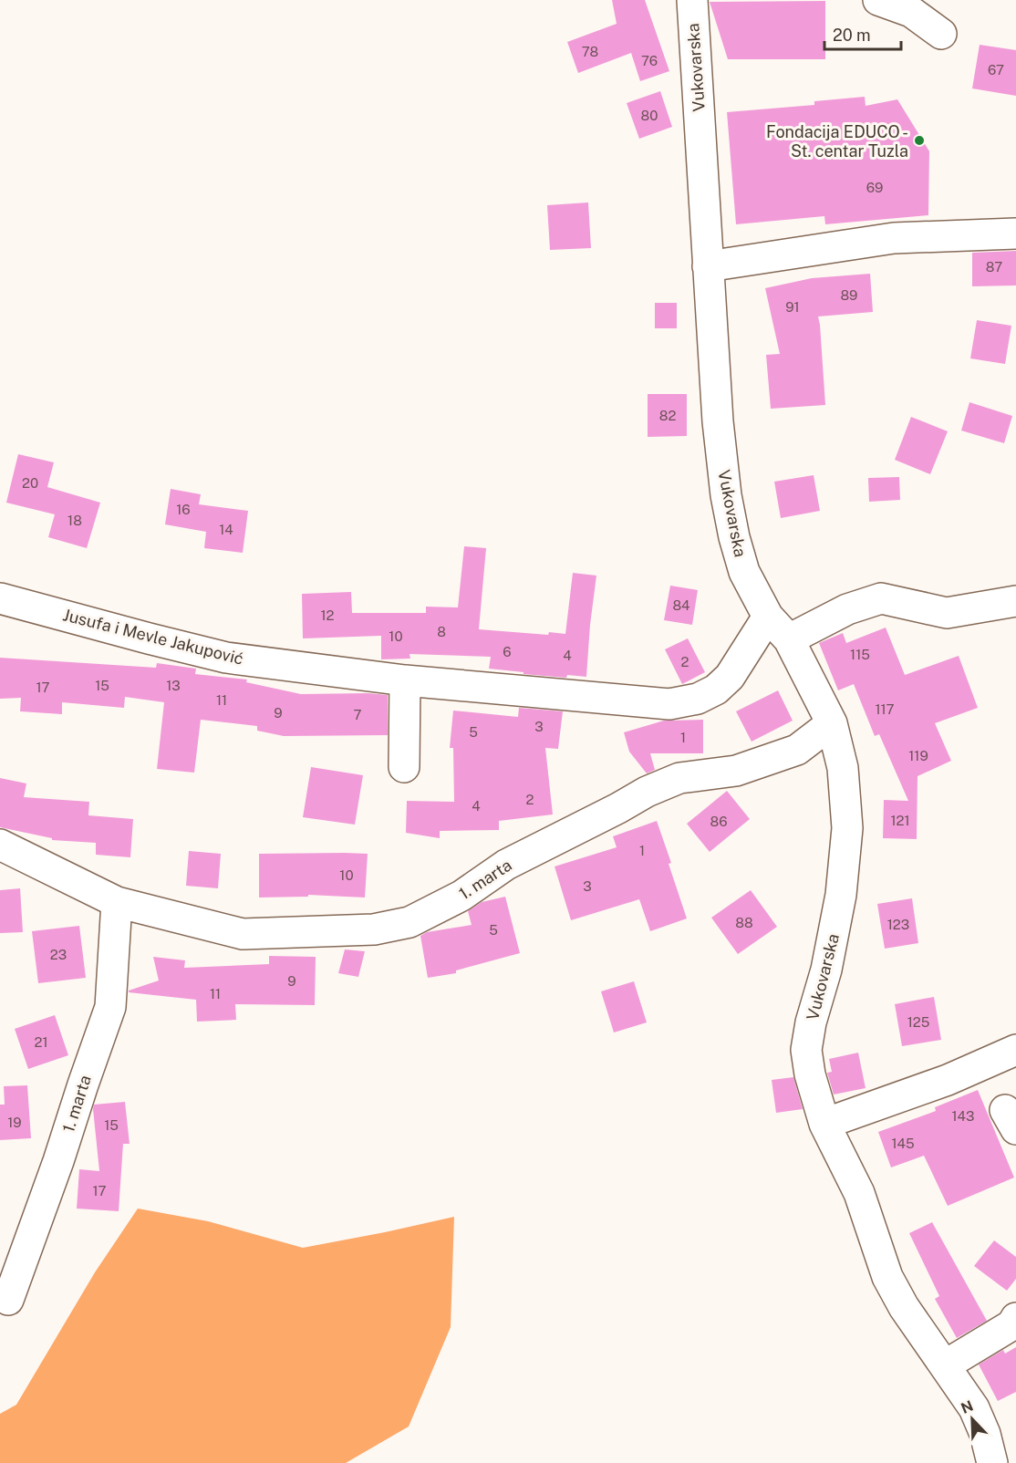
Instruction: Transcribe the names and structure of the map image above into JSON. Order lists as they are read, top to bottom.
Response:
{
  "streets": {
    "street": ["Vukovarska", "Jusufa i Mevle Jakupović", "1. marta"]
  },
  "crossings": [
    ["Vukovarska", "Jusufa i Mevle Jakupović"],
    ["Vukovarska", "1. marta"]
  ],
  "places": ["Fondacija EDUCO - St. centar Tuzla"],
  "house_numbers": [
    "78",
    "76",
    "67",
    "80",
    "69",
    "87",
    "89",
    "91",
    "82",
    "20",
    "16",
    "18",
    "14",
    "84",
    "12",
    "8",
    "10",
    "6",
    "115",
    "4",
    "2",
    "15",
    "13",
    "17",
    "11",
    "117",
    "9",
    "7",
    "3",
    "5",
    "1",
    "119",
    "2",
    "4",
    "121",
    "86",
    "1",
    "10",
    "3",
    "88",
    "123",
    "5",
    "23",
    "9",
    "11",
    "125",
    "21",
    "143",
    "19",
    "15",
    "145",
    "17"
  ],
  "scale_bar": "20 m",
  "north": "top left"
}
